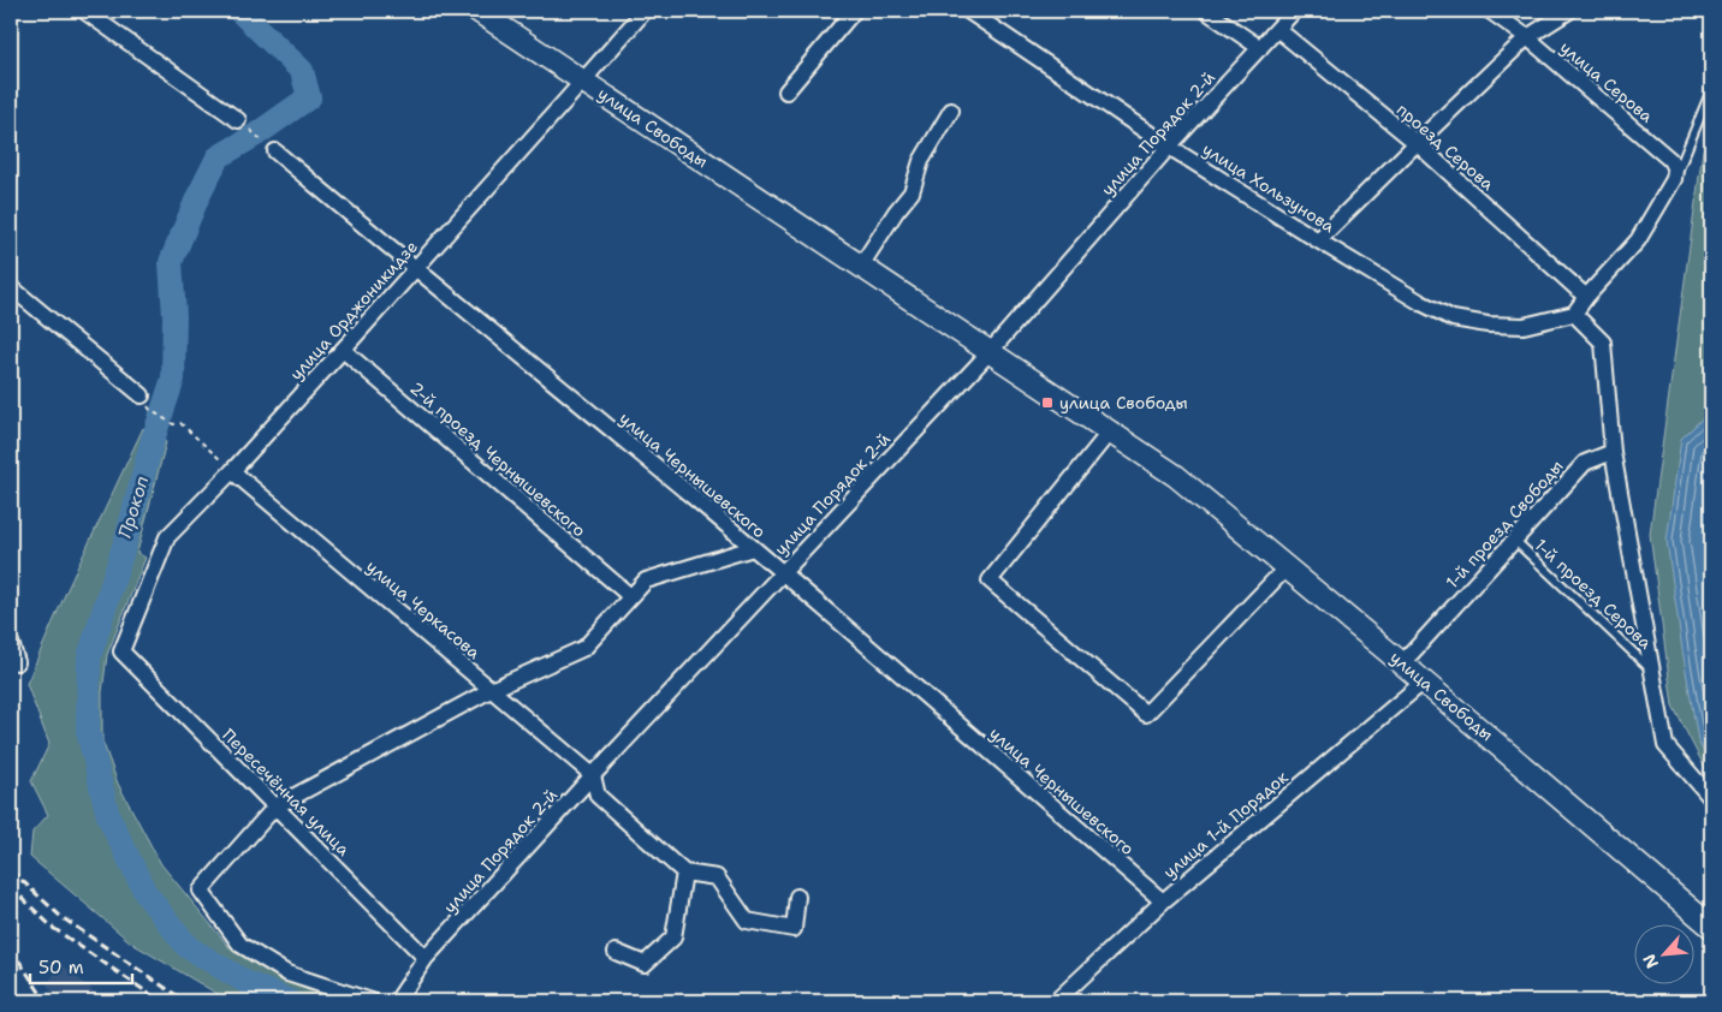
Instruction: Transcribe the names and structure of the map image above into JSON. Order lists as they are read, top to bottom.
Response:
{
  "streets": {
    "main road": ["улица Свободы"],
    "street": [
      "улица Серова",
      "улица Порядок 2-й",
      "проезд Серова",
      "улица Хользунова",
      "улица Орджоникидзе",
      "2-й проезд Чернышевского",
      "улица Чернышевского",
      "1-й проезд Свободы",
      "улица Черкасова",
      "Пересечённая улица",
      "улица 1-й Порядок"
    ],
    "lane": ["1-й проезд Серова"]
  },
  "crossings": [
    ["улица Свободы", "улица Порядок 2-й"],
    ["улица Свободы", "улица Орджоникидзе"],
    ["улица Свободы", "1-й проезд Свободы"],
    ["улица Свободы", "улица 1-й Порядок"],
    ["улица Порядок 2-й", "проезд Серова"],
    ["улица Порядок 2-й", "улица Хользунова"],
    ["улица Порядок 2-й", "улица Чернышевского"],
    ["улица Порядок 2-й", "улица Черкасова"],
    ["улица Порядок 2-й", "Пересечённая улица"],
    ["улица Орджоникидзе", "2-й проезд Чернышевского"],
    ["улица Орджоникидзе", "улица Чернышевского"],
    ["улица Орджоникидзе", "улица Черкасова"],
    ["улица Орджоникидзе", "Пересечённая улица"],
    ["улица Чернышевского", "улица 1-й Порядок"],
    ["1-й проезд Свободы", "1-й проезд Серова"]
  ],
  "water": ["Прокоп"],
  "places": {
    "transit": ["улица Свободы"]
  },
  "scale_bar": "50 m",
  "north": "bottom left"
}
